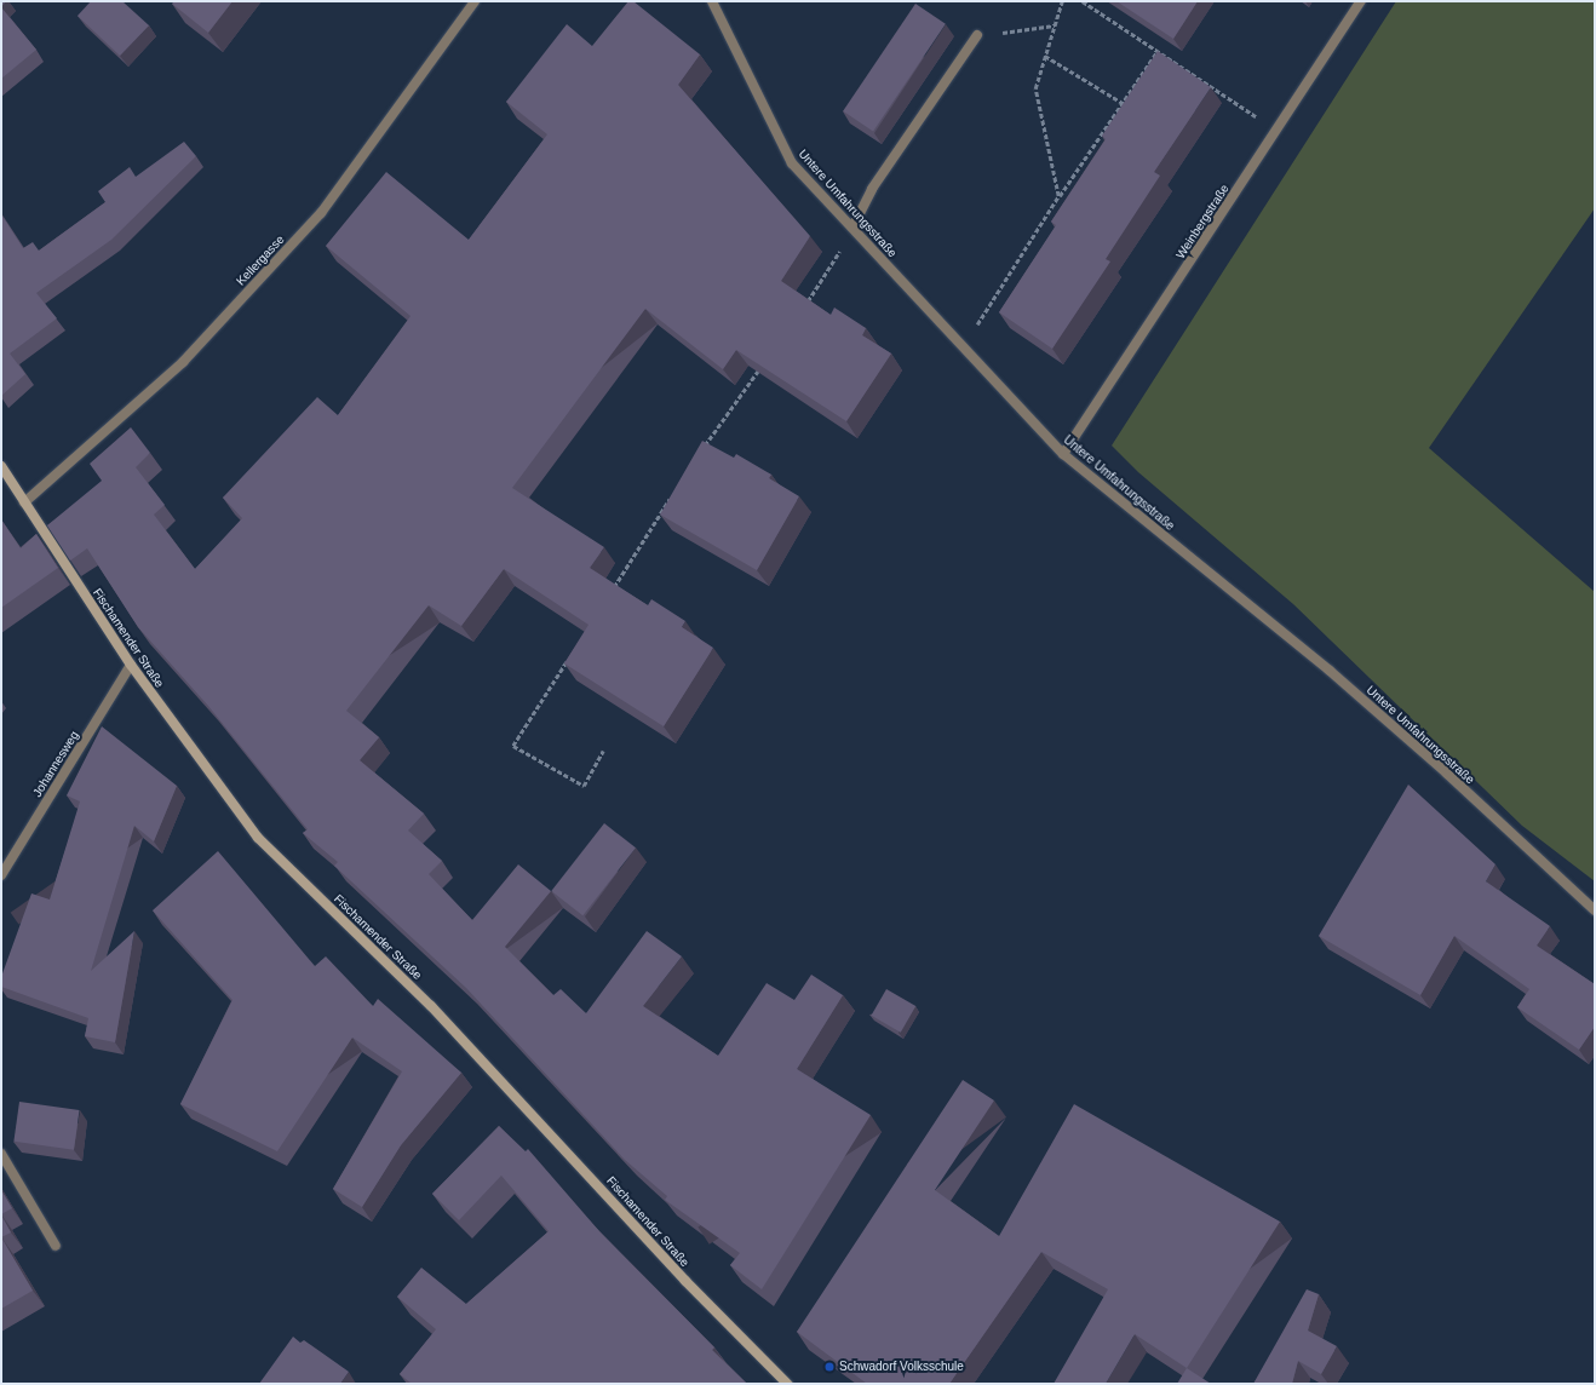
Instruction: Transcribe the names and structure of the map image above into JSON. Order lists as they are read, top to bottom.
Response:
{
  "streets": {
    "main road": ["Fischamender Straße"],
    "street": [
      "Untere Umfahrungsstraße",
      "Weinbergstraße",
      "Kellergasse",
      "Johannesweg"
    ]
  },
  "crossings": [
    ["Untere Umfahrungsstraße", "Weinbergstraße"],
    ["Kellergasse", "Fischamender Straße"],
    ["Fischamender Straße", "Johannesweg"]
  ],
  "places": ["Schwadorf Volksschule"]
}
